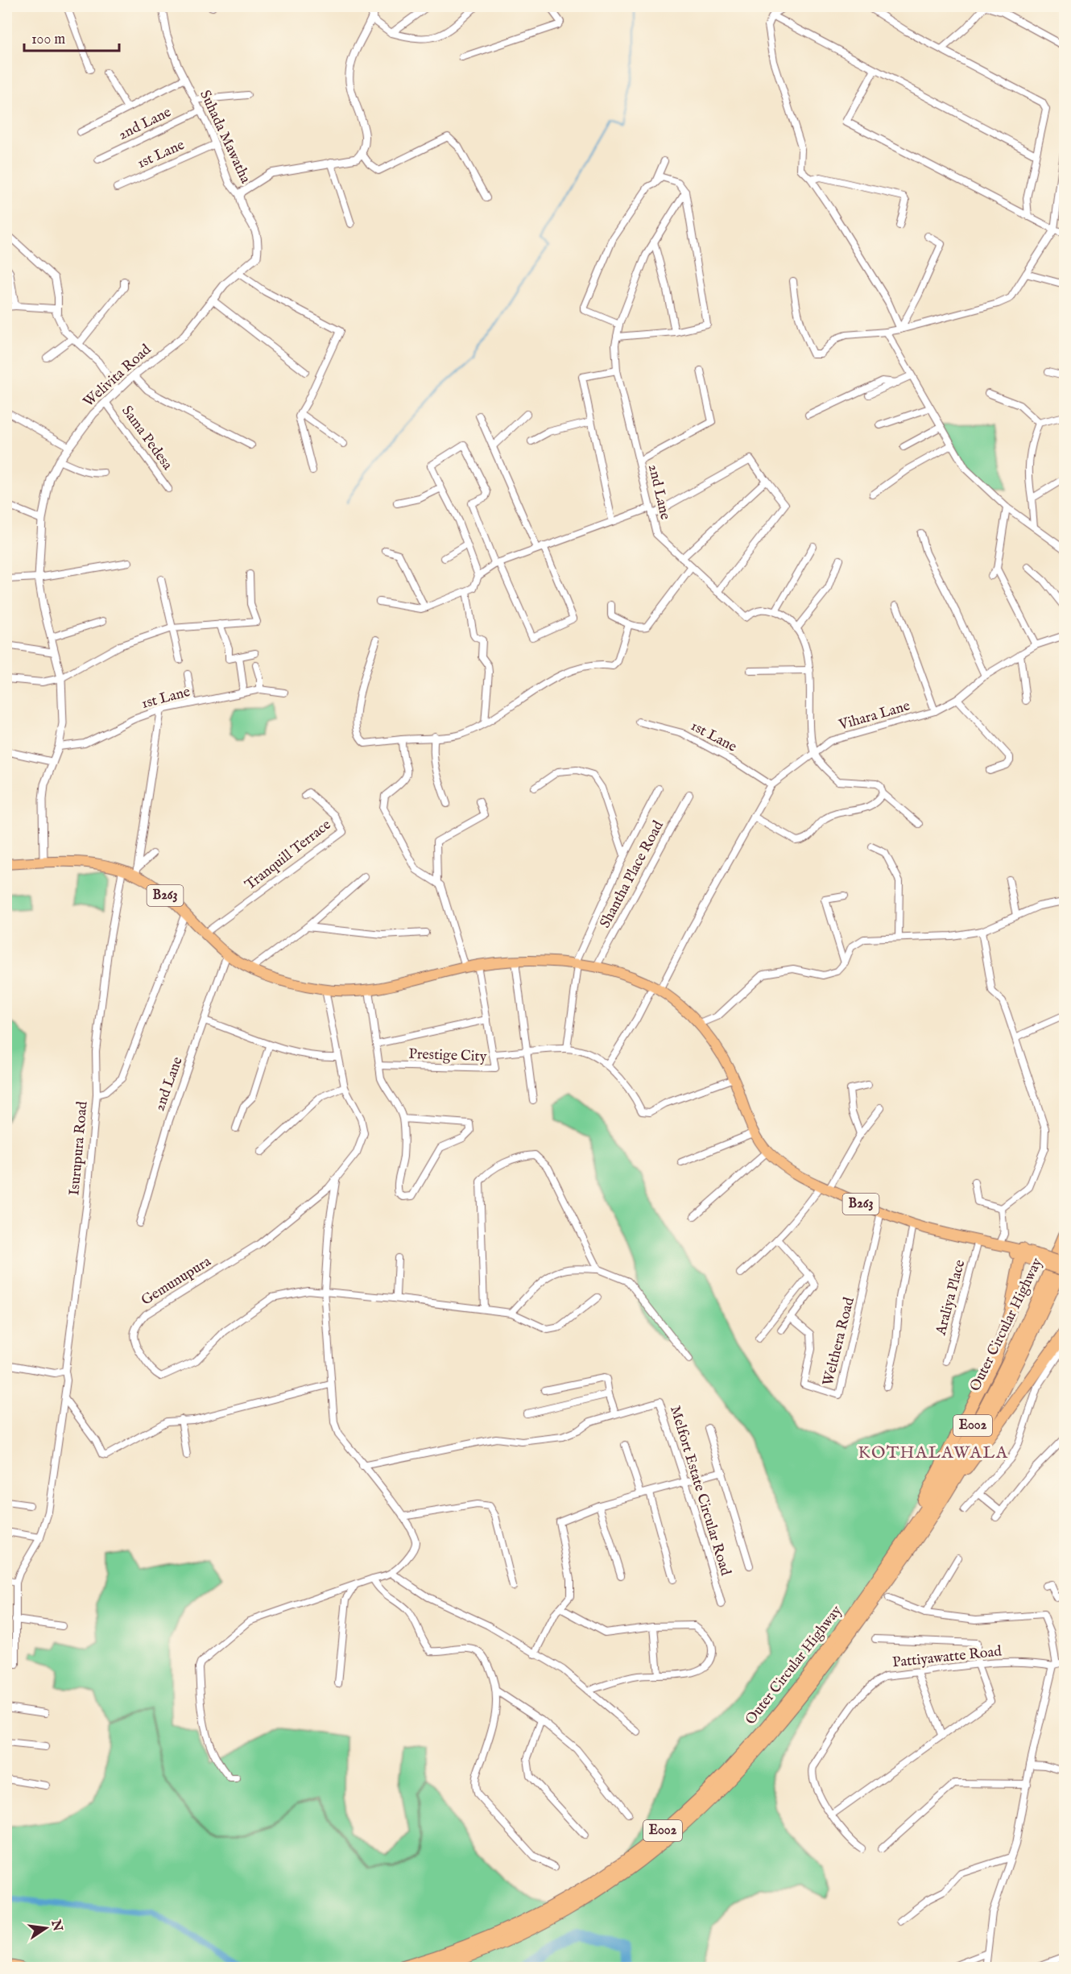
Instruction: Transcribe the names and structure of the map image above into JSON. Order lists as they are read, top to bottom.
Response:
{
  "streets": {
    "highway": ["Outer Circular Highway", "E002"],
    "main road": ["B263"],
    "street": [
      "2nd Lane",
      "Suhada Mawatha",
      "1st Lane",
      "Welivita Road",
      "Sama Pedesa",
      "Vihara Lane",
      "Tranquill Terrace",
      "Shantha Place Road",
      "Prestige City",
      "Isurupura Road",
      "Gemunupura",
      "Araliya Place",
      "Welthera Road",
      "Melfort Estate Circular Road",
      "Pattiyawatte Road"
    ]
  },
  "crossings": [
    ["2nd Lane", "Suhada Mawatha"],
    ["2nd Lane", "B263"],
    ["Suhada Mawatha", "1st Lane"],
    ["Suhada Mawatha", "Welivita Road"],
    ["1st Lane", "Welivita Road"],
    ["1st Lane", "Vihara Lane"],
    ["Welivita Road", "Sama Pedesa"],
    ["Welivita Road", "B263"],
    ["Vihara Lane", "B263"],
    ["Tranquill Terrace", "B263"],
    ["Shantha Place Road", "B263"],
    ["B263", "Prestige City"],
    ["B263", "Isurupura Road"],
    ["B263", "Gemunupura"],
    ["B263", "Araliya Place"],
    ["B263", "Outer Circular Highway"],
    ["B263", "Welthera Road"]
  ],
  "districts": ["KOTHALAWALA"],
  "scale_bar": "100 m",
  "north": "right"
}
